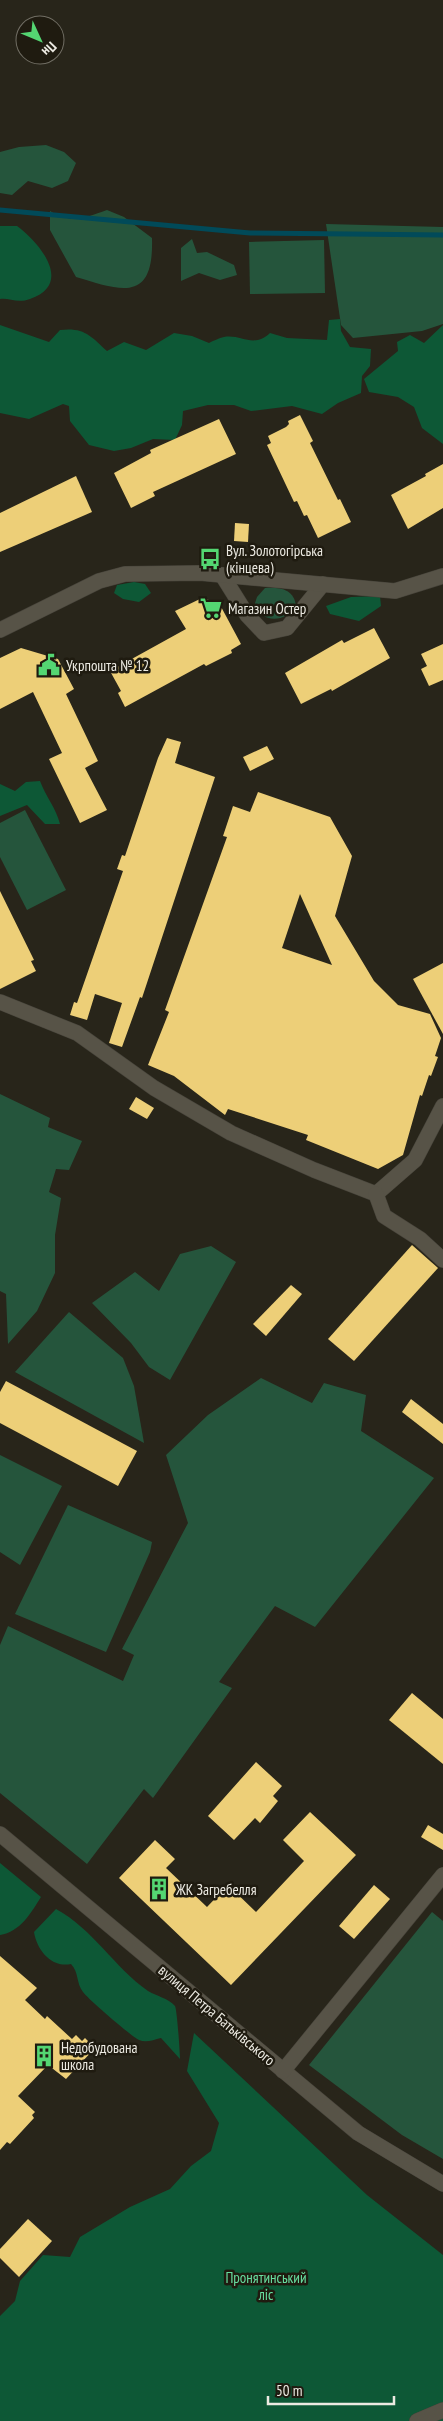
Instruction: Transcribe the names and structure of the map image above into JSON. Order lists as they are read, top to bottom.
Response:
{
  "streets": {
    "street": ["вулиця Петра Батьківського"]
  },
  "parks": ["Пронятинський ліс"],
  "places": {
    "bus stop": ["Вул. Золотогірська (кінцева)"],
    "supermarket": ["Магазин Остер"],
    "public building": ["Укрпошта № 12"],
    "building": ["ЖК Загребелля", "Недобудована школа"]
  },
  "scale_bar": "50 m",
  "north": "bottom right"
}
